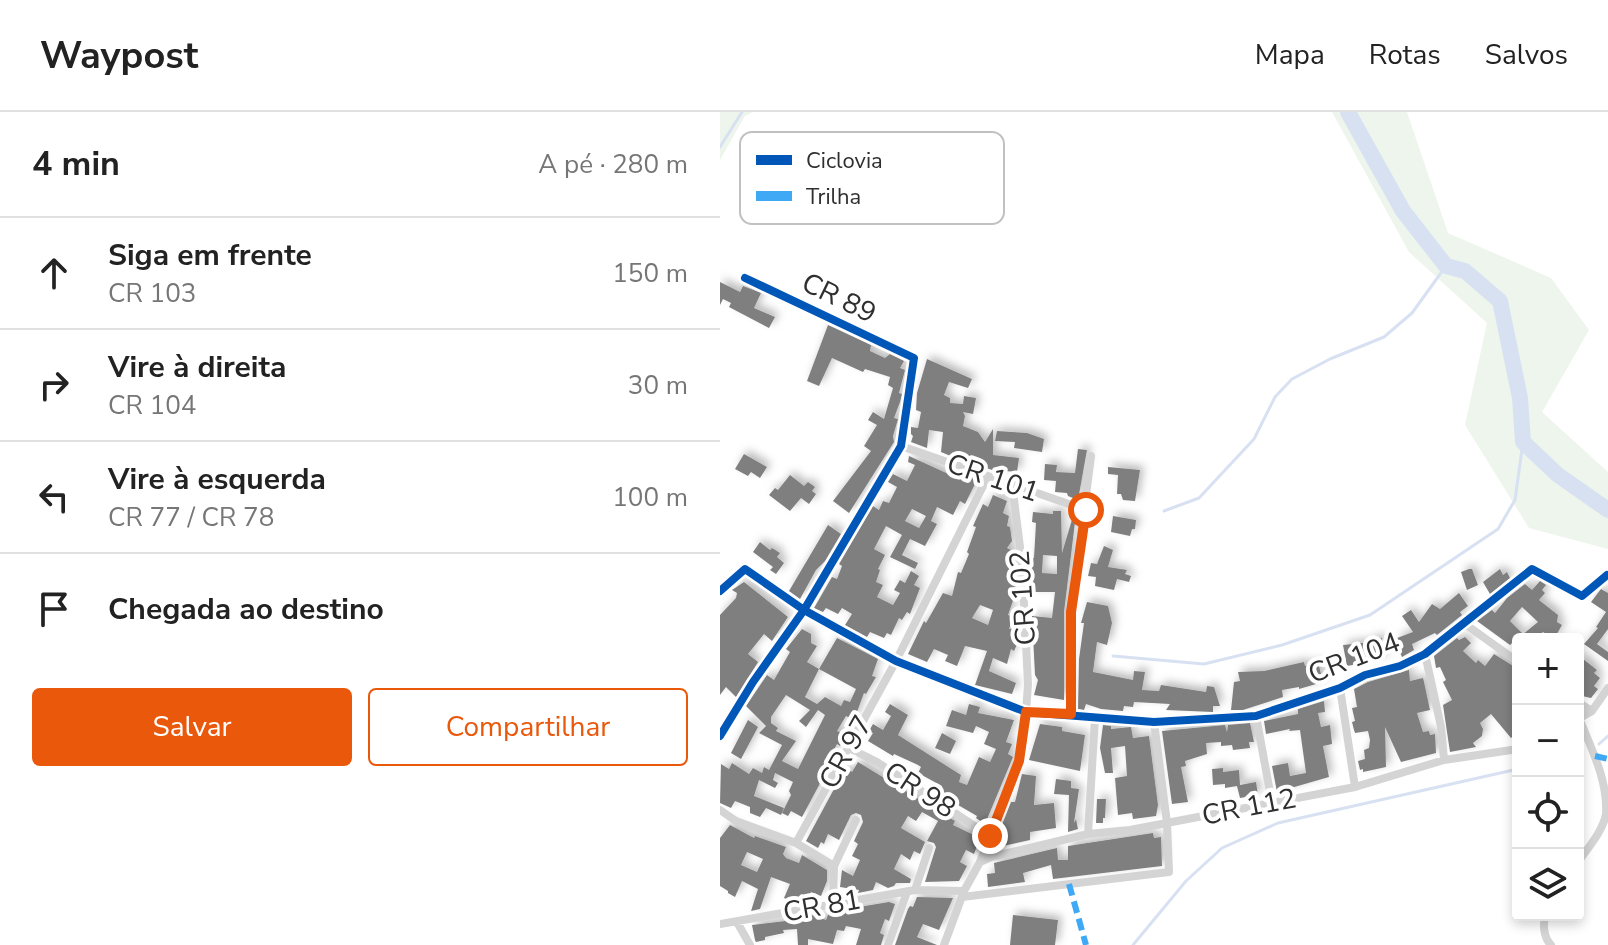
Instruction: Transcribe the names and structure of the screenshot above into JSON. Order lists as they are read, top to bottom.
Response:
{
  "streets": {
    "street": [
      "CR 89",
      "CR 101",
      "CR 102",
      "CR 104",
      "CR 97",
      "CR 98",
      "CR 112",
      "CR 81"
    ]
  },
  "crossings": [
    ["CR 89", "CR 101"],
    ["CR 101", "CR 102"],
    ["CR 101", "CR 97"],
    ["CR 102", "CR 104"],
    ["CR 102", "CR 98"],
    ["CR 102", "CR 112"],
    ["CR 102", "CR 81"],
    ["CR 104", "CR 97"],
    ["CR 97", "CR 98"],
    ["CR 112", "CR 81"]
  ],
  "legend": ["Ciclovia", "Trilha"],
  "page": {
    "header": "Waypost",
    "nav": ["Mapa", "Rotas", "Salvos"],
    "heading": ["4 min", "A pé · 280 m"],
    "list": [
      ["Siga em frente", "CR 103", "150 m"],
      ["Vire à direita", "CR 104", "30 m"],
      ["Vire à esquerda", "CR 77 / CR 78", "100 m"],
      "Chegada ao destino"
    ],
    "map_buttons": ["+", "−"],
    "buttons": ["Salvar", "Compartilhar"]
  }
}
